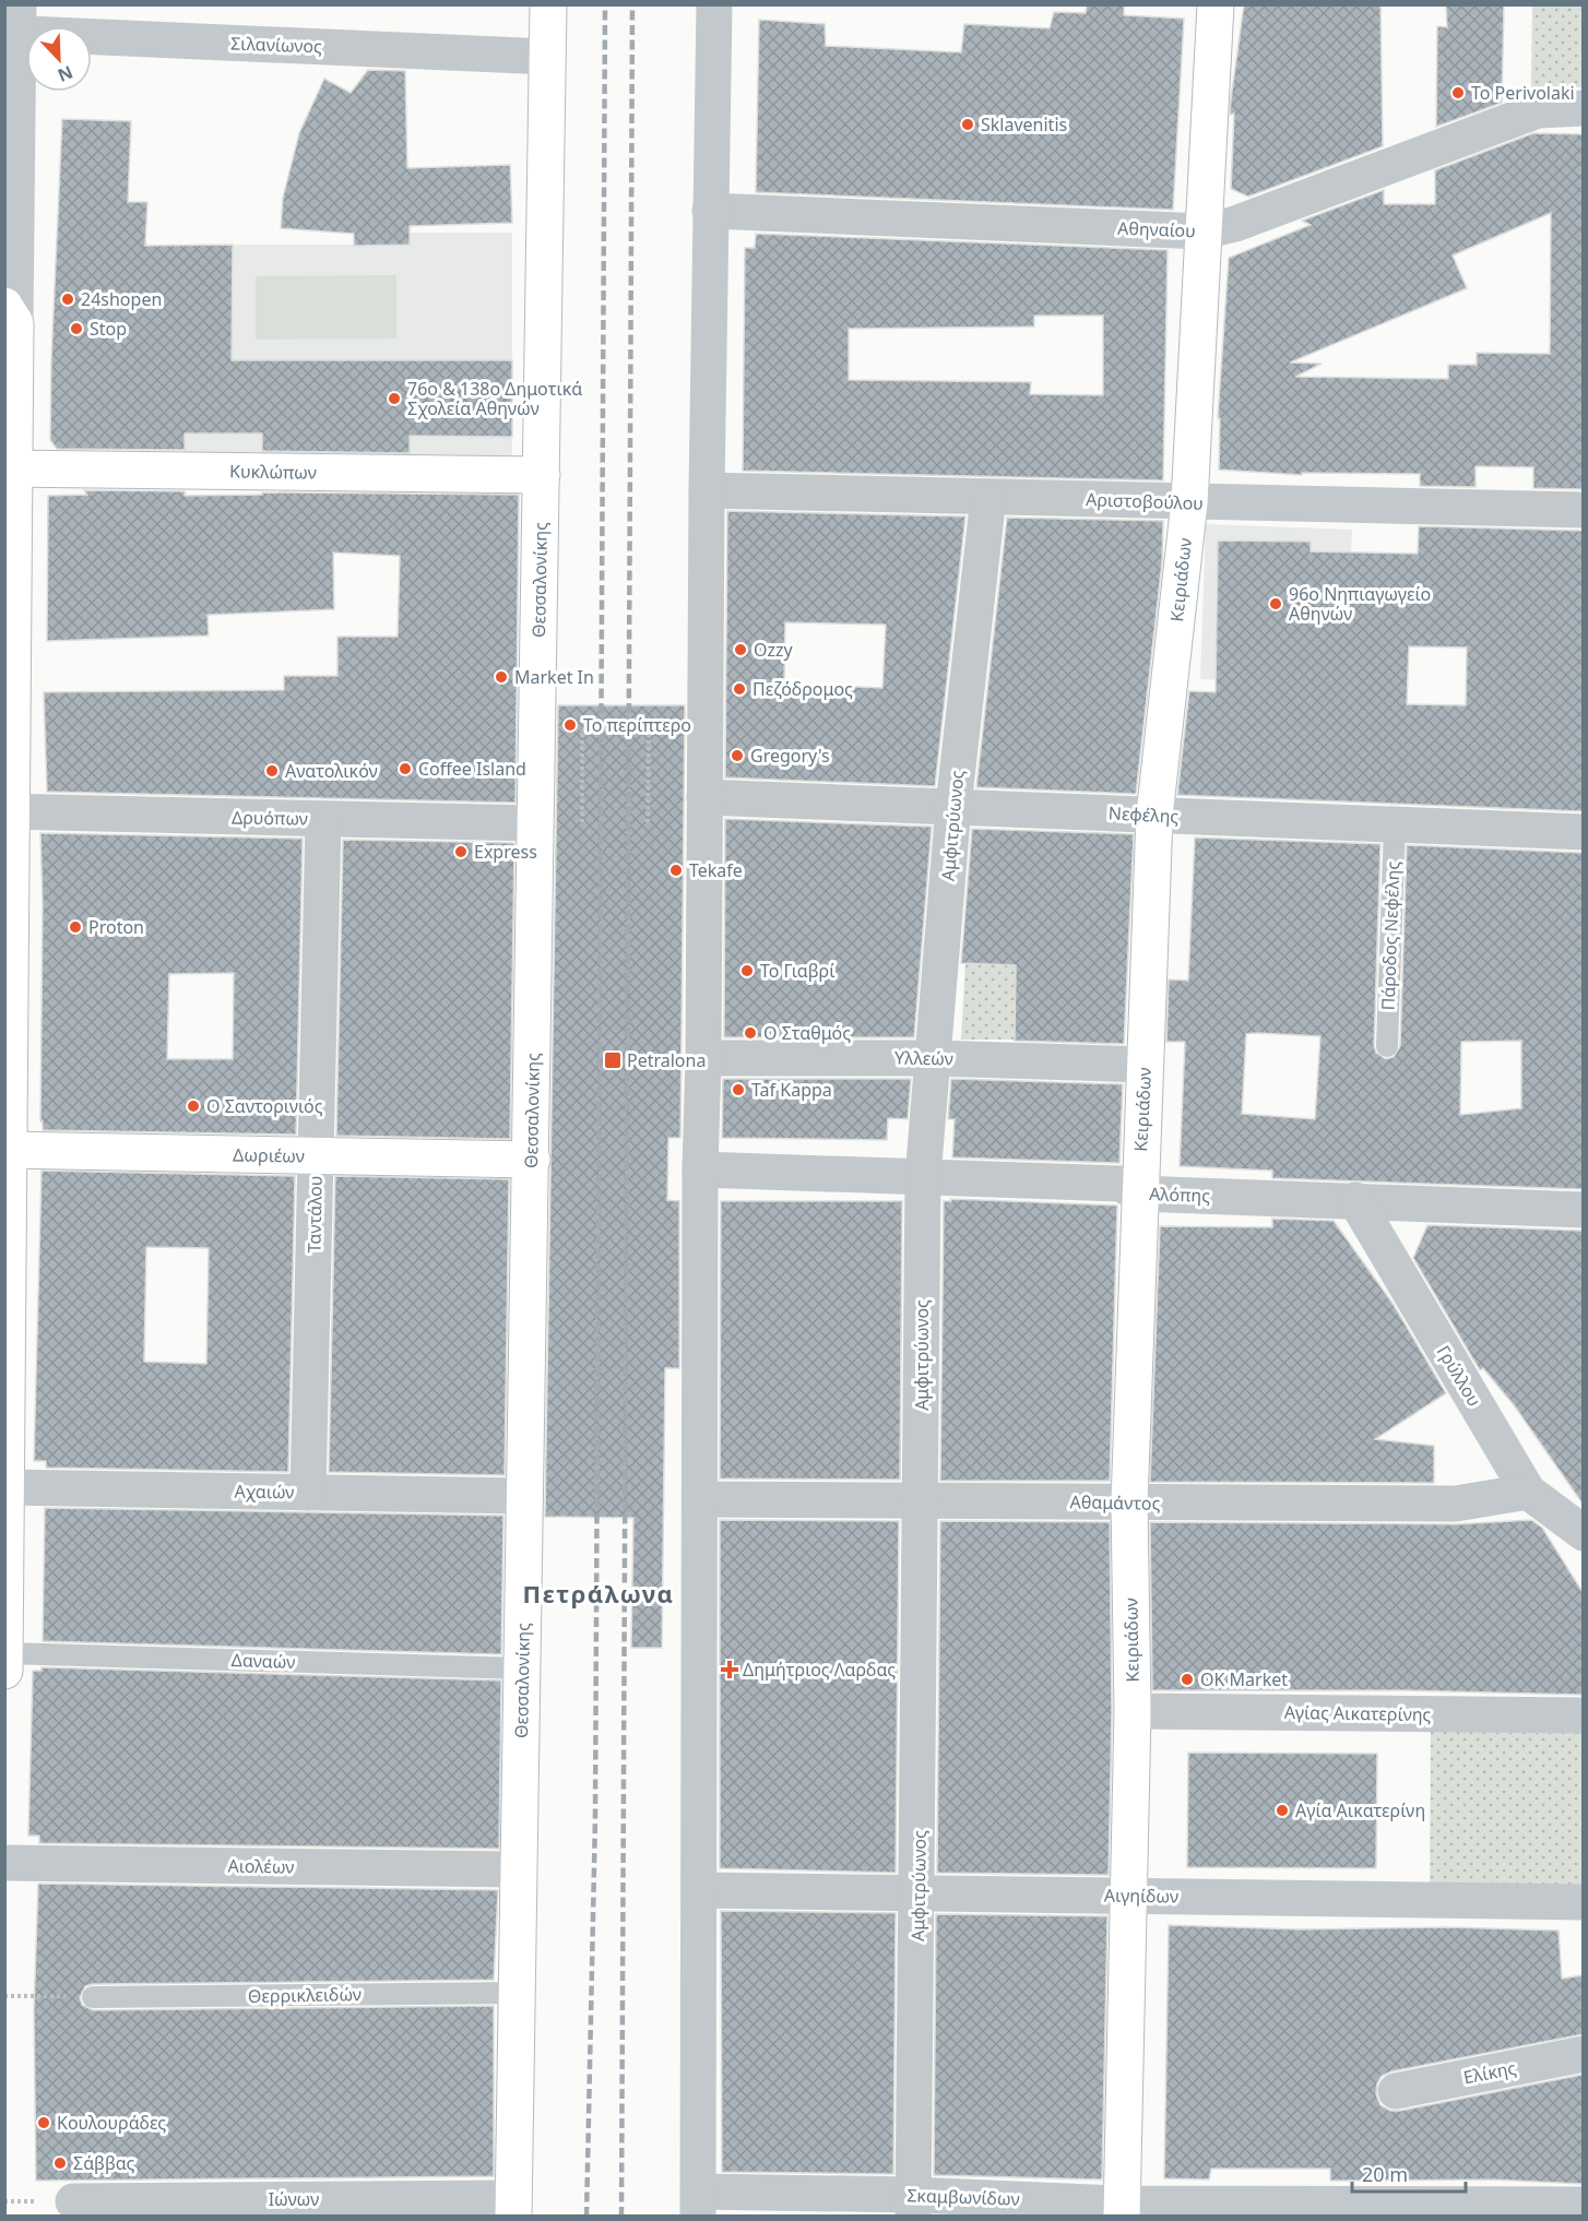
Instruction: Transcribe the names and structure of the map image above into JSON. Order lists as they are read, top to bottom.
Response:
{
  "streets": {
    "street": [
      "Σιλανίωνος",
      "Αθηναίου",
      "Κυκλώπων",
      "Αριστοβούλου",
      "Θεσσαλονίκης",
      "Κειριάδων",
      "Νεφέλης",
      "Δρυόπων",
      "Αμφιτρύωνος",
      "Υλλεών",
      "Δωριέων",
      "Αλόπης",
      "Ταντάλου",
      "Γρύλλου",
      "Αχαιών",
      "Αθαμάντος",
      "Αγίας Αικατερίνης",
      "Αιολέων",
      "Αιγηίδων",
      "Ελίκης",
      "Σκαμβωνίδων",
      "Ιώνων"
    ],
    "lane": ["Πάροδος Νεφέλης", "Δαναών", "Θερρικλειδών"]
  },
  "crossings": [
    ["Σιλανίωνος", "Θεσσαλονίκης"],
    ["Αθηναίου", "Κειριάδων"],
    ["Κυκλώπων", "Θεσσαλονίκης"],
    ["Αριστοβούλου", "Κειριάδων"],
    ["Αριστοβούλου", "Αμφιτρύωνος"],
    ["Θεσσαλονίκης", "Δρυόπων"],
    ["Θεσσαλονίκης", "Δωριέων"],
    ["Θεσσαλονίκης", "Αχαιών"],
    ["Θεσσαλονίκης", "Δαναών"],
    ["Θεσσαλονίκης", "Αιολέων"],
    ["Θεσσαλονίκης", "Θερρικλειδών"],
    ["Θεσσαλονίκης", "Ιώνων"],
    ["Κειριάδων", "Νεφέλης"],
    ["Κειριάδων", "Υλλεών"],
    ["Κειριάδων", "Αλόπης"],
    ["Κειριάδων", "Αθαμάντος"],
    ["Κειριάδων", "Αγίας Αικατερίνης"],
    ["Κειριάδων", "Αιγηίδων"],
    ["Κειριάδων", "Σκαμβωνίδων"],
    ["Νεφέλης", "Αμφιτρύωνος"],
    ["Νεφέλης", "Πάροδος Νεφέλης"],
    ["Δρυόπων", "Ταντάλου"],
    ["Αμφιτρύωνος", "Υλλεών"],
    ["Αμφιτρύωνος", "Αλόπης"],
    ["Αμφιτρύωνος", "Αθαμάντος"],
    ["Αμφιτρύωνος", "Αιγηίδων"],
    ["Αμφιτρύωνος", "Σκαμβωνίδων"],
    ["Δωριέων", "Ταντάλου"],
    ["Αλόπης", "Γρύλλου"],
    ["Ταντάλου", "Αχαιών"],
    ["Γρύλλου", "Αθαμάντος"]
  ],
  "districts": ["Πετράλωνα"],
  "places": {
    "other": [
      "To Perivolaki",
      "Sklavenitis",
      "24shopen",
      "Stop",
      "76ο & 138ο Δημοτικά Σχολεία Αθηνών",
      "96ο Νηπιαγωγείο Αθηνών",
      "Ozzy",
      "Market In",
      "Πεζόδρομος",
      "Το περίπτερο",
      "Gregory's",
      "Coffee Island",
      "Ανατολικόν",
      "Express",
      "Tekafe",
      "Proton",
      "Το Γιαβρί",
      "Ο Σταθμός",
      "Taf Kappa",
      "Ο Σαντορινιός",
      "OK Market",
      "Αγία Αικατερίνη",
      "Κουλουράδες",
      "Σάββας"
    ],
    "transit": ["Petralona"],
    "health": ["Δημήτριος Λαρδας"]
  },
  "scale_bar": "20 m",
  "north": "bottom right"
}
